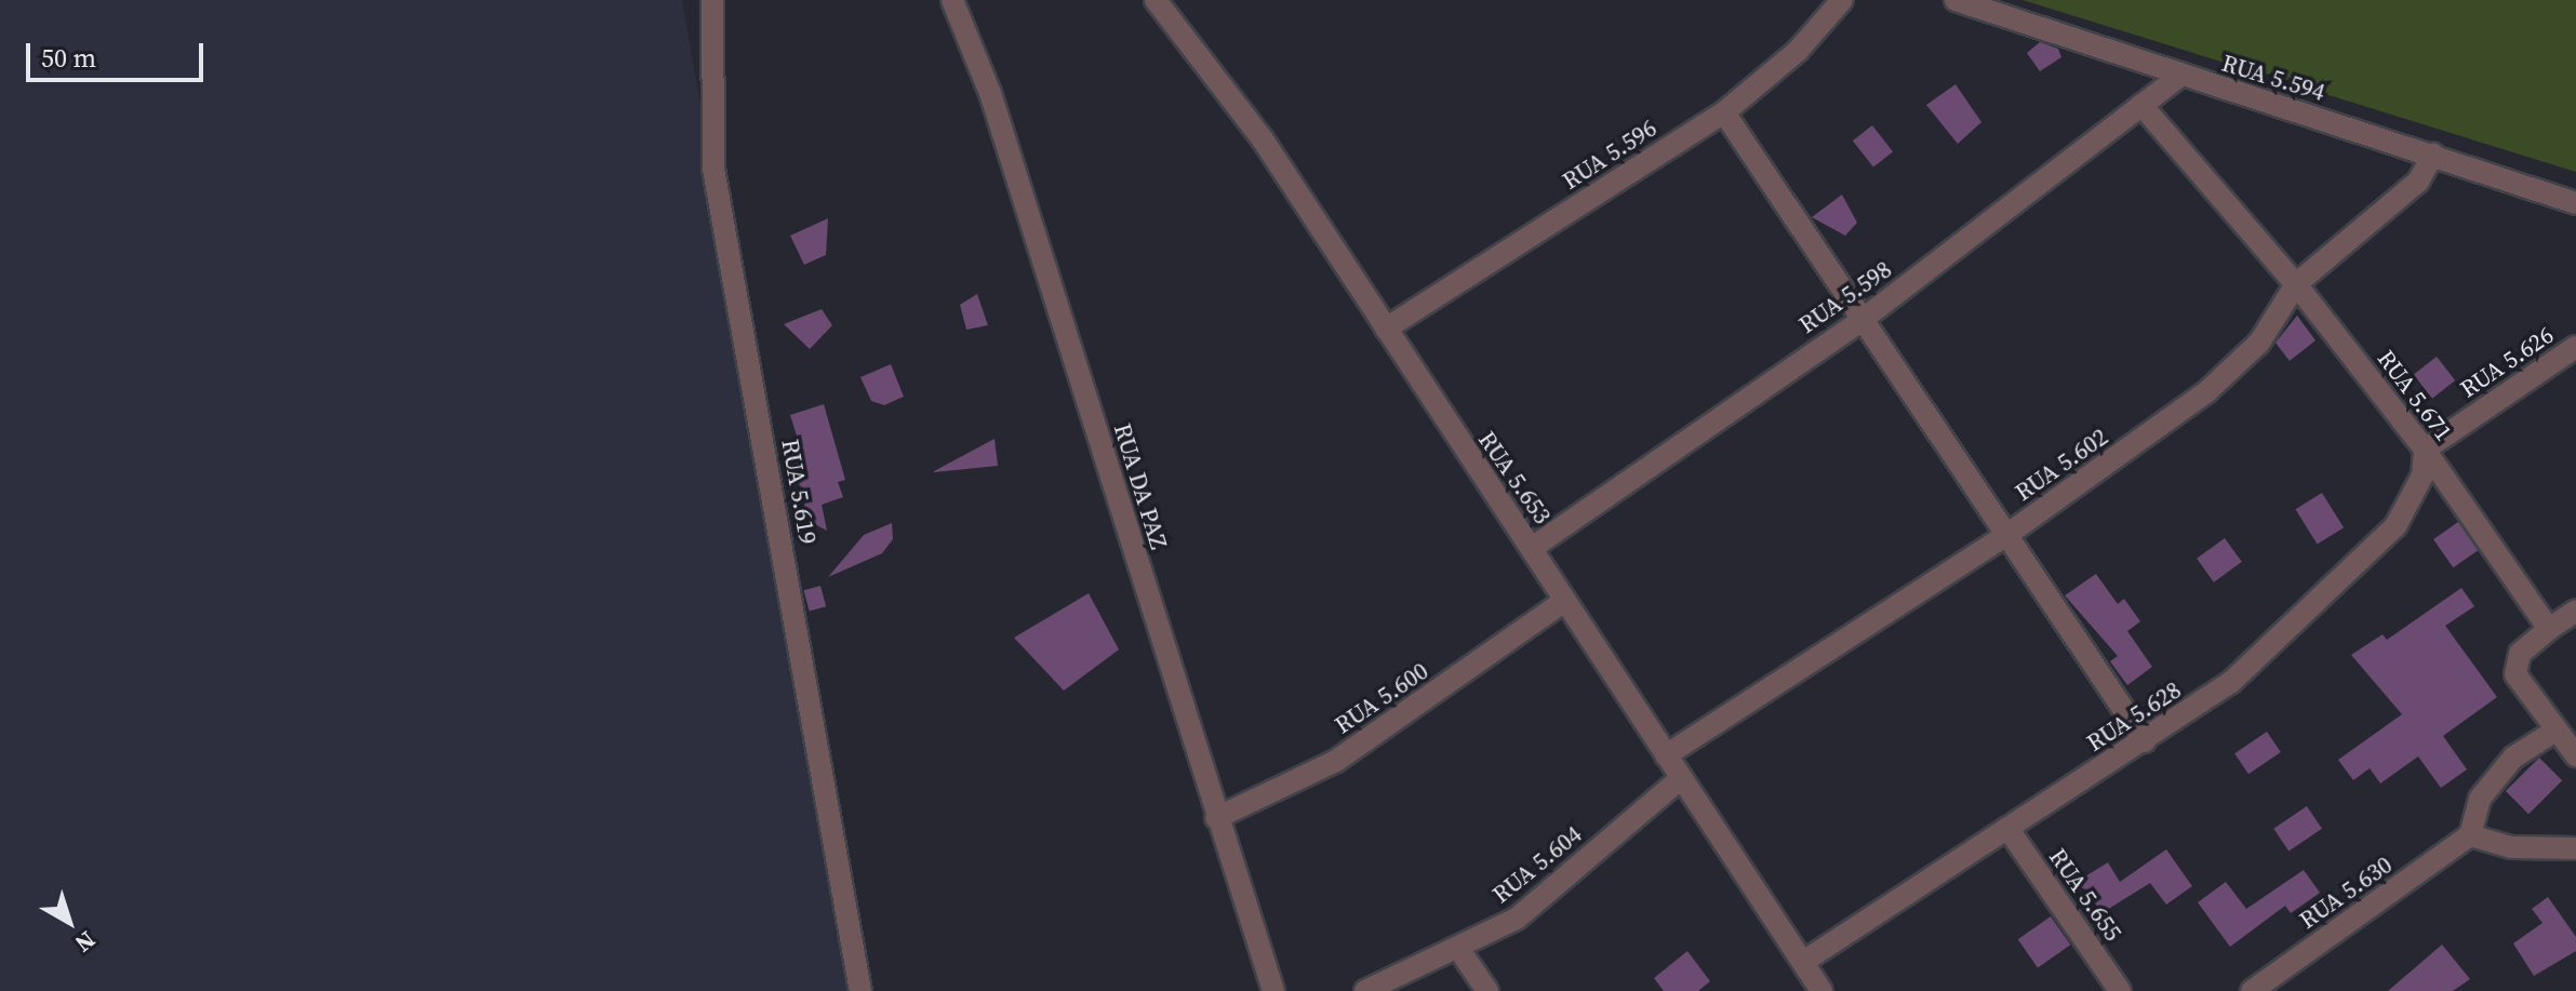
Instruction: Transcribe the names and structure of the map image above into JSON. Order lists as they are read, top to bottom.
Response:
{
  "streets": {
    "street": [
      "RUA 5.594",
      "RUA 5.596",
      "RUA 5.598",
      "RUA 5.626",
      "RUA 5.671",
      "RUA 5.602",
      "RUA 5.653",
      "RUA DA PAZ",
      "RUA 5.619",
      "RUA 5.600",
      "RUA 5.628",
      "RUA 5.604",
      "RUA 5.630",
      "RUA 5.655"
    ]
  },
  "crossings": [
    ["RUA 5.594", "RUA 5.598"],
    ["RUA 5.594", "RUA 5.602"],
    ["RUA 5.596", "RUA 5.653"],
    ["RUA 5.598", "RUA 5.671"],
    ["RUA 5.598", "RUA 5.653"],
    ["RUA 5.626", "RUA 5.671"],
    ["RUA 5.626", "RUA 5.628"],
    ["RUA 5.671", "RUA 5.602"],
    ["RUA 5.671", "RUA 5.628"],
    ["RUA 5.602", "RUA 5.653"],
    ["RUA 5.653", "RUA 5.600"],
    ["RUA 5.653", "RUA 5.628"],
    ["RUA 5.653", "RUA 5.604"],
    ["RUA DA PAZ", "RUA 5.600"],
    ["RUA 5.628", "RUA 5.655"]
  ],
  "scale_bar": "50 m",
  "north": "bottom right"
}
